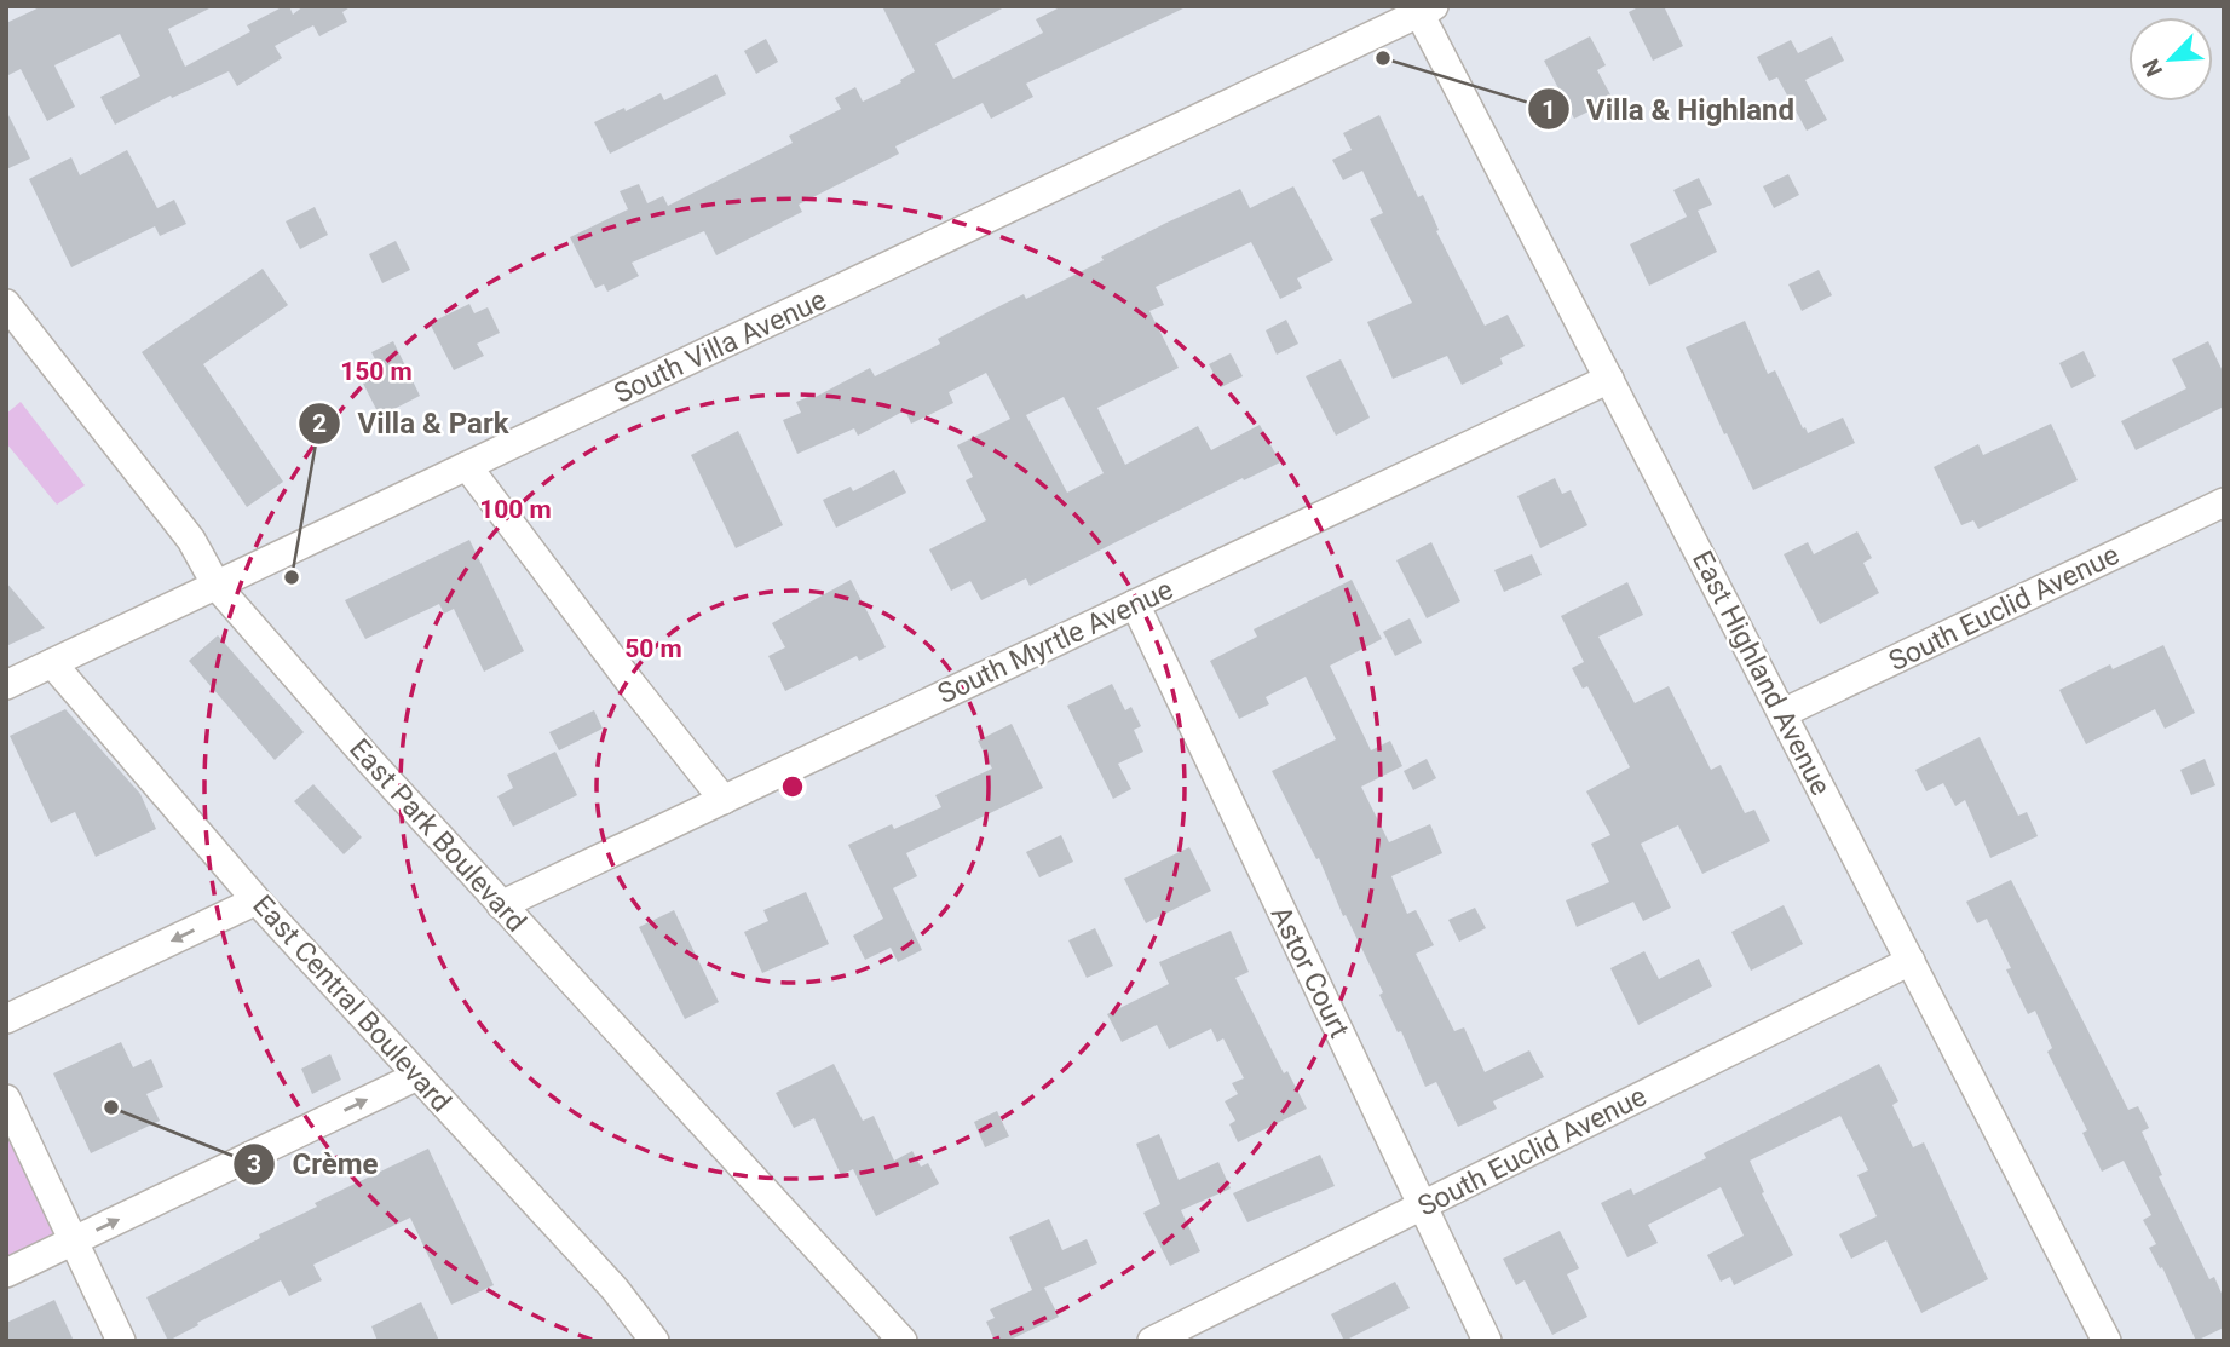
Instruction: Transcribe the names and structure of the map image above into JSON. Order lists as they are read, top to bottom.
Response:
{
  "streets": {
    "street": [
      "South Villa Avenue",
      "South Euclid Avenue",
      "South Myrtle Avenue",
      "East Highland Avenue",
      "East Park Boulevard",
      "Astor Court",
      "East Central Boulevard"
    ]
  },
  "crossings": [
    ["South Villa Avenue", "East Highland Avenue"],
    ["South Villa Avenue", "East Park Boulevard"],
    ["South Villa Avenue", "East Central Boulevard"],
    ["South Euclid Avenue", "East Highland Avenue"],
    ["South Euclid Avenue", "Astor Court"],
    ["South Myrtle Avenue", "East Highland Avenue"],
    ["South Myrtle Avenue", "East Park Boulevard"],
    ["South Myrtle Avenue", "Astor Court"]
  ],
  "places": ["Villa & Highland", "Villa & Park", "Crème"],
  "north": "bottom left",
  "rings": ["150 m", "100 m", "50 m"]
}
